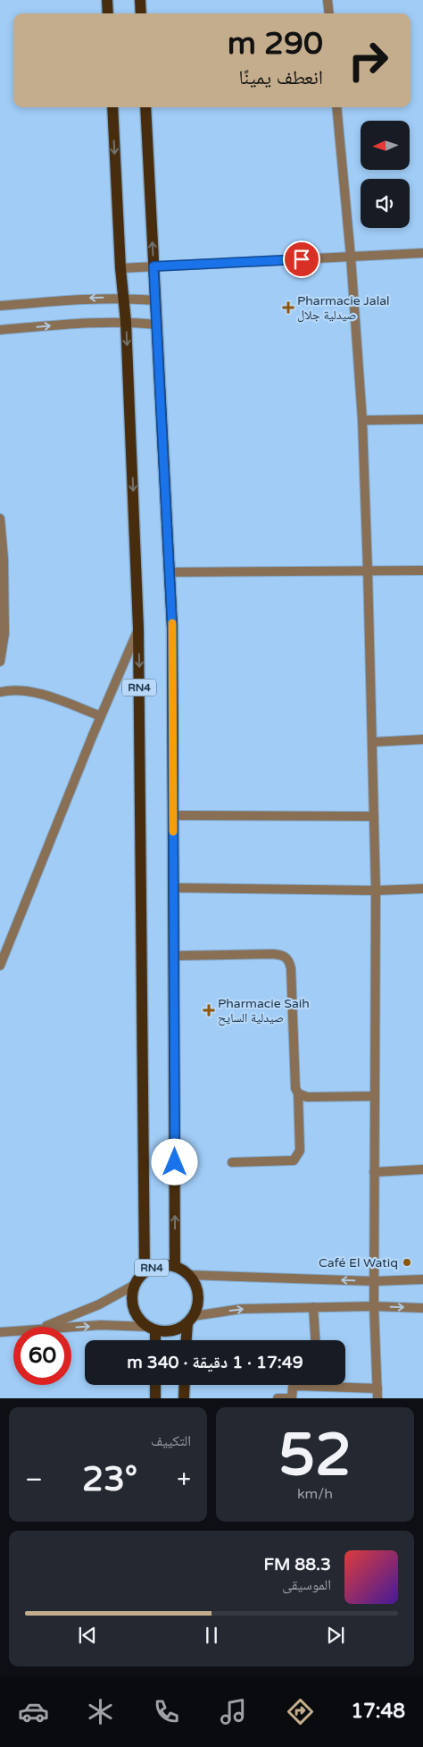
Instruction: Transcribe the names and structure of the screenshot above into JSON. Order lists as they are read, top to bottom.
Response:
{
  "streets": {
    "main road": ["RN4"]
  },
  "places": {
    "health": ["Pharmacie Jalal صيدلية جلال", "Pharmacie Saih صيدلية السايح"],
    "other": ["Café El Watiq"]
  },
  "north": "left",
  "page": {
    "turn": ["290 m", "انعطف يمينًا"],
    "limit": "60",
    "trip": "17:49 · 1 دقيقة · 340 m",
    "tile": [
      ["52", "km/h"],
      "التكييف"
    ],
    "heat": ["−", "23°", "+"],
    "song": ["88.3 FM", "الموسيقى"],
    "tabs": "17:48"
  }
}
